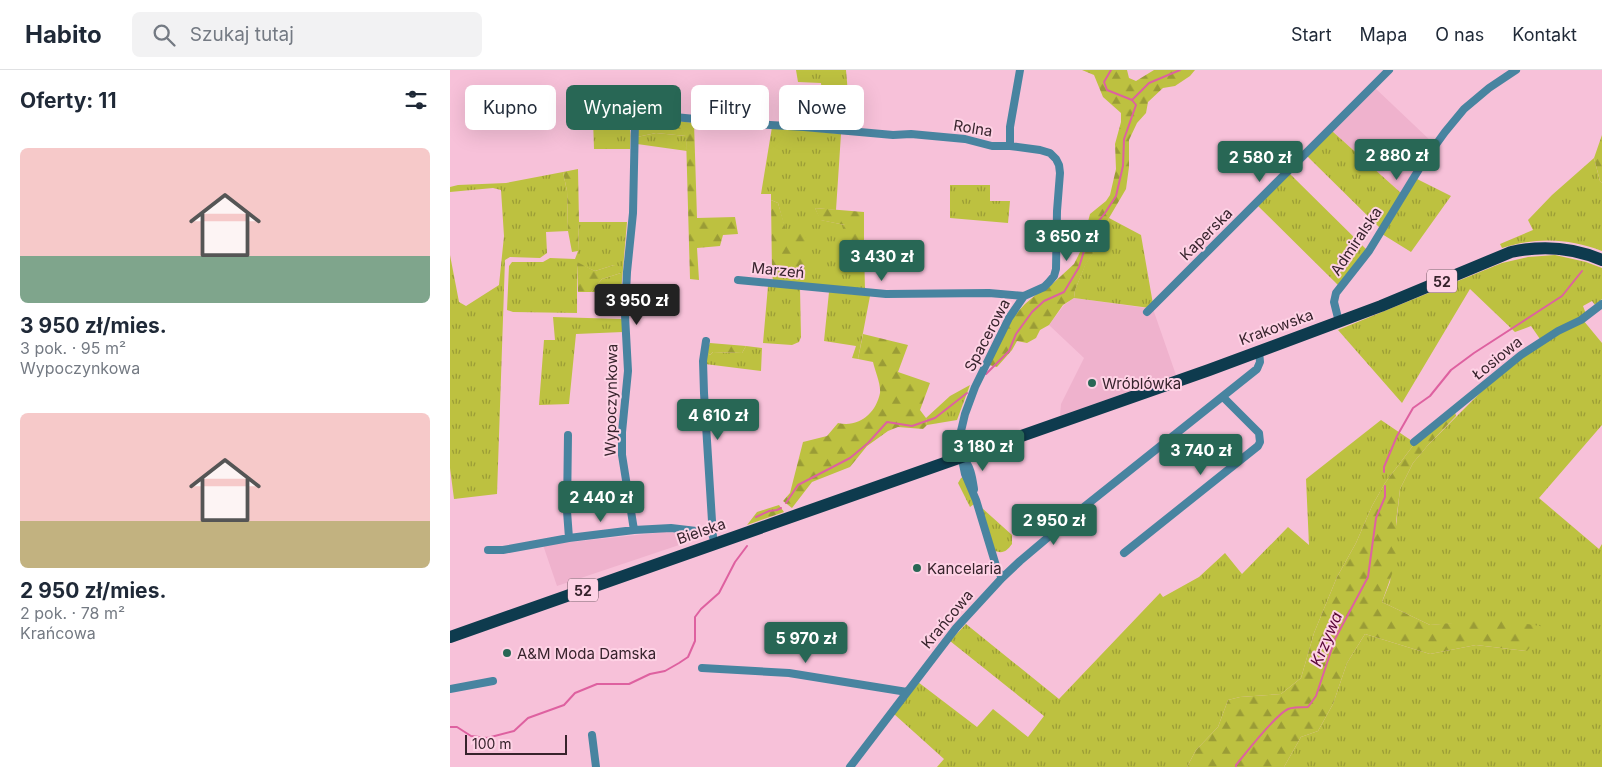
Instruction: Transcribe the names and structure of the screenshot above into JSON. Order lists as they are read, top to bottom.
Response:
{
  "streets": {
    "main road": ["52", "Krakowska", "Bielska"],
    "street": [
      "Rolna",
      "Kaperska",
      "Admiralska",
      "Marzeń",
      "Spacerowa",
      "Łosiowa",
      "Wypoczynkowa",
      "Krańcowa"
    ]
  },
  "crossings": [
    ["Rolna", "Spacerowa"],
    ["Admiralska", "Krakowska"],
    ["Marzeń", "Spacerowa"],
    ["Krakowska", "Spacerowa"],
    ["Krakowska", "Bielska"],
    ["Krakowska", "Krańcowa"],
    ["Spacerowa", "Bielska"],
    ["Spacerowa", "Krańcowa"]
  ],
  "water": ["Krzywa"],
  "places": ["Wróblówka", "Kancelaria", "A&M Moda Damska"],
  "scale_bar": "100 m",
  "page": {
    "header": "Habito",
    "search": "Szukaj tutaj",
    "nav": [
      "Start",
      "Mapa",
      "O nas",
      "Kontakt"
    ],
    "heading": "Oferty: 11",
    "chip": [
      "Kupno",
      "Wynajem",
      "Filtry",
      "Nowe"
    ],
    "list": [
      {
        "name": "3 950 zł/mies.",
        "note": "3 pok. · 95 m² · Wypoczynkowa"
      },
      {
        "name": "2 950 zł/mies.",
        "note": "2 pok. · 78 m² · Krańcowa"
      }
    ],
    "price": [
      "2 880 zł",
      "2 580 zł",
      "3 650 zł",
      "3 430 zł",
      "3 950 zł",
      "4 610 zł",
      "3 180 zł",
      "3 740 zł",
      "2 440 zł",
      "2 950 zł",
      "5 970 zł"
    ],
    "scale": "100 m"
  }
}
